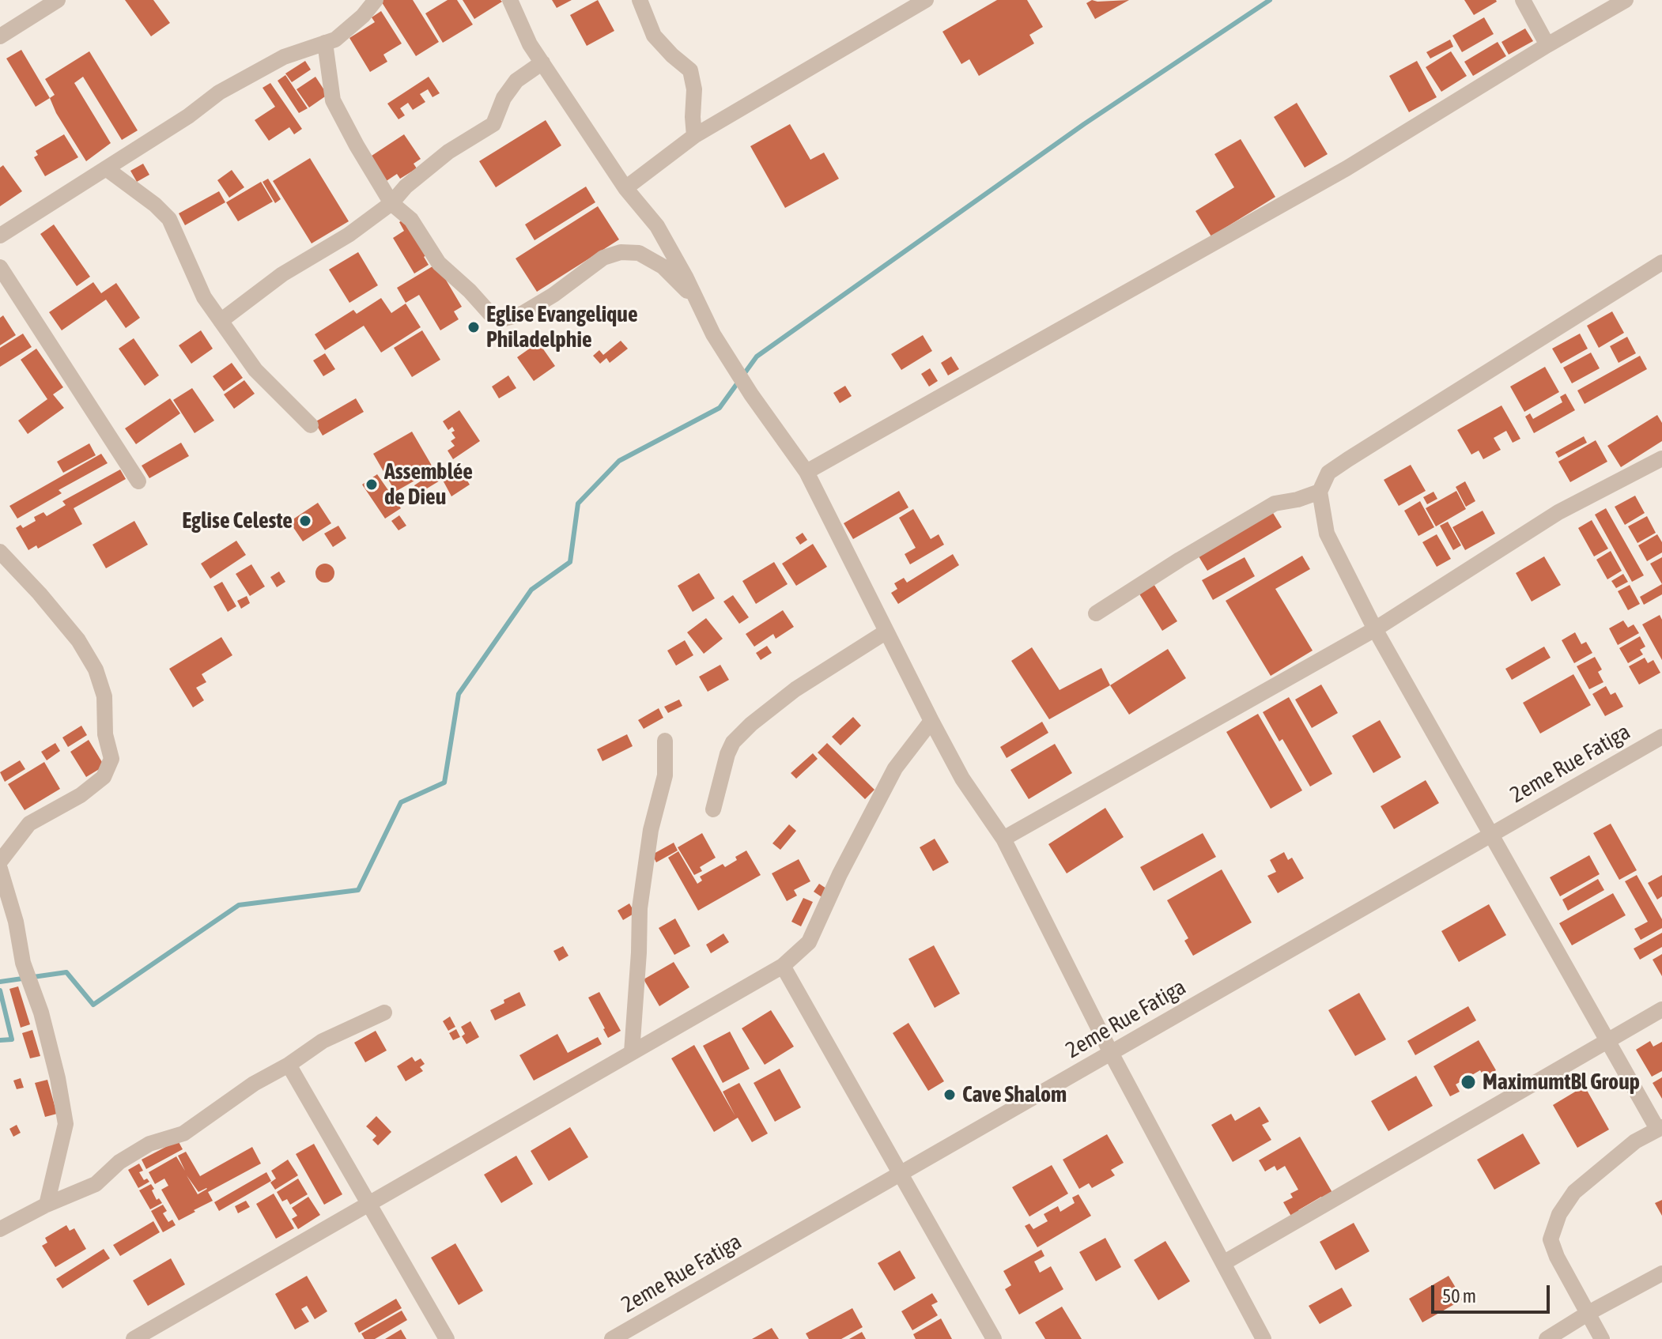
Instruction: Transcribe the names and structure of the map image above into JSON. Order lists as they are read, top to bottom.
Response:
{
  "streets": {
    "street": ["2eme Rue Fatiga"]
  },
  "places": [
    "Eglise Evangelique Philadelphie",
    "Assemblée de Dieu",
    "Eglise Celeste",
    "MaximumtBl Group",
    "Cave Shalom"
  ],
  "scale_bar": "50 m"
}
